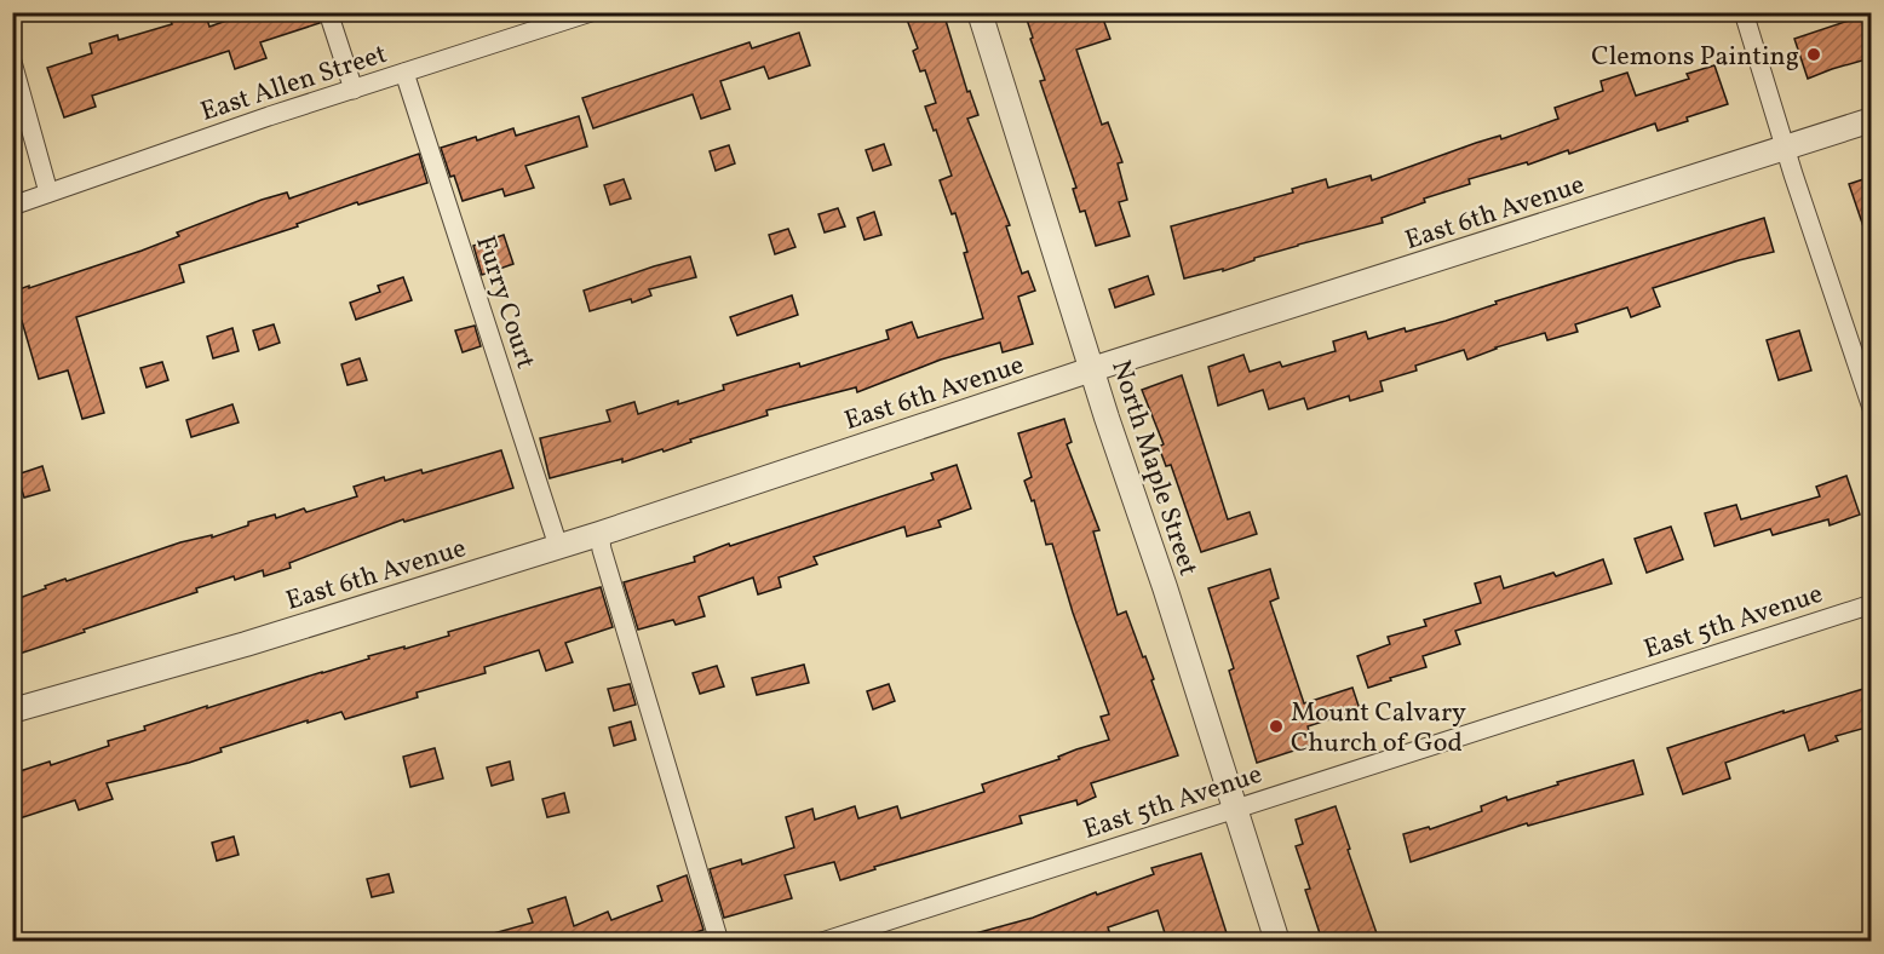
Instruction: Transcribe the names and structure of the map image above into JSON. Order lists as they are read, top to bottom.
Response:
{
  "streets": {
    "street": [
      "East Allen Street",
      "East 6th Avenue",
      "Furry Court",
      "North Maple Street",
      "East 5th Avenue"
    ]
  },
  "crossings": [
    ["East Allen Street", "Furry Court"],
    ["East 6th Avenue", "Furry Court"],
    ["East 6th Avenue", "North Maple Street"],
    ["North Maple Street", "East 5th Avenue"]
  ],
  "places": ["Clemons Painting", "Mount Calvary Church of God"]
}
